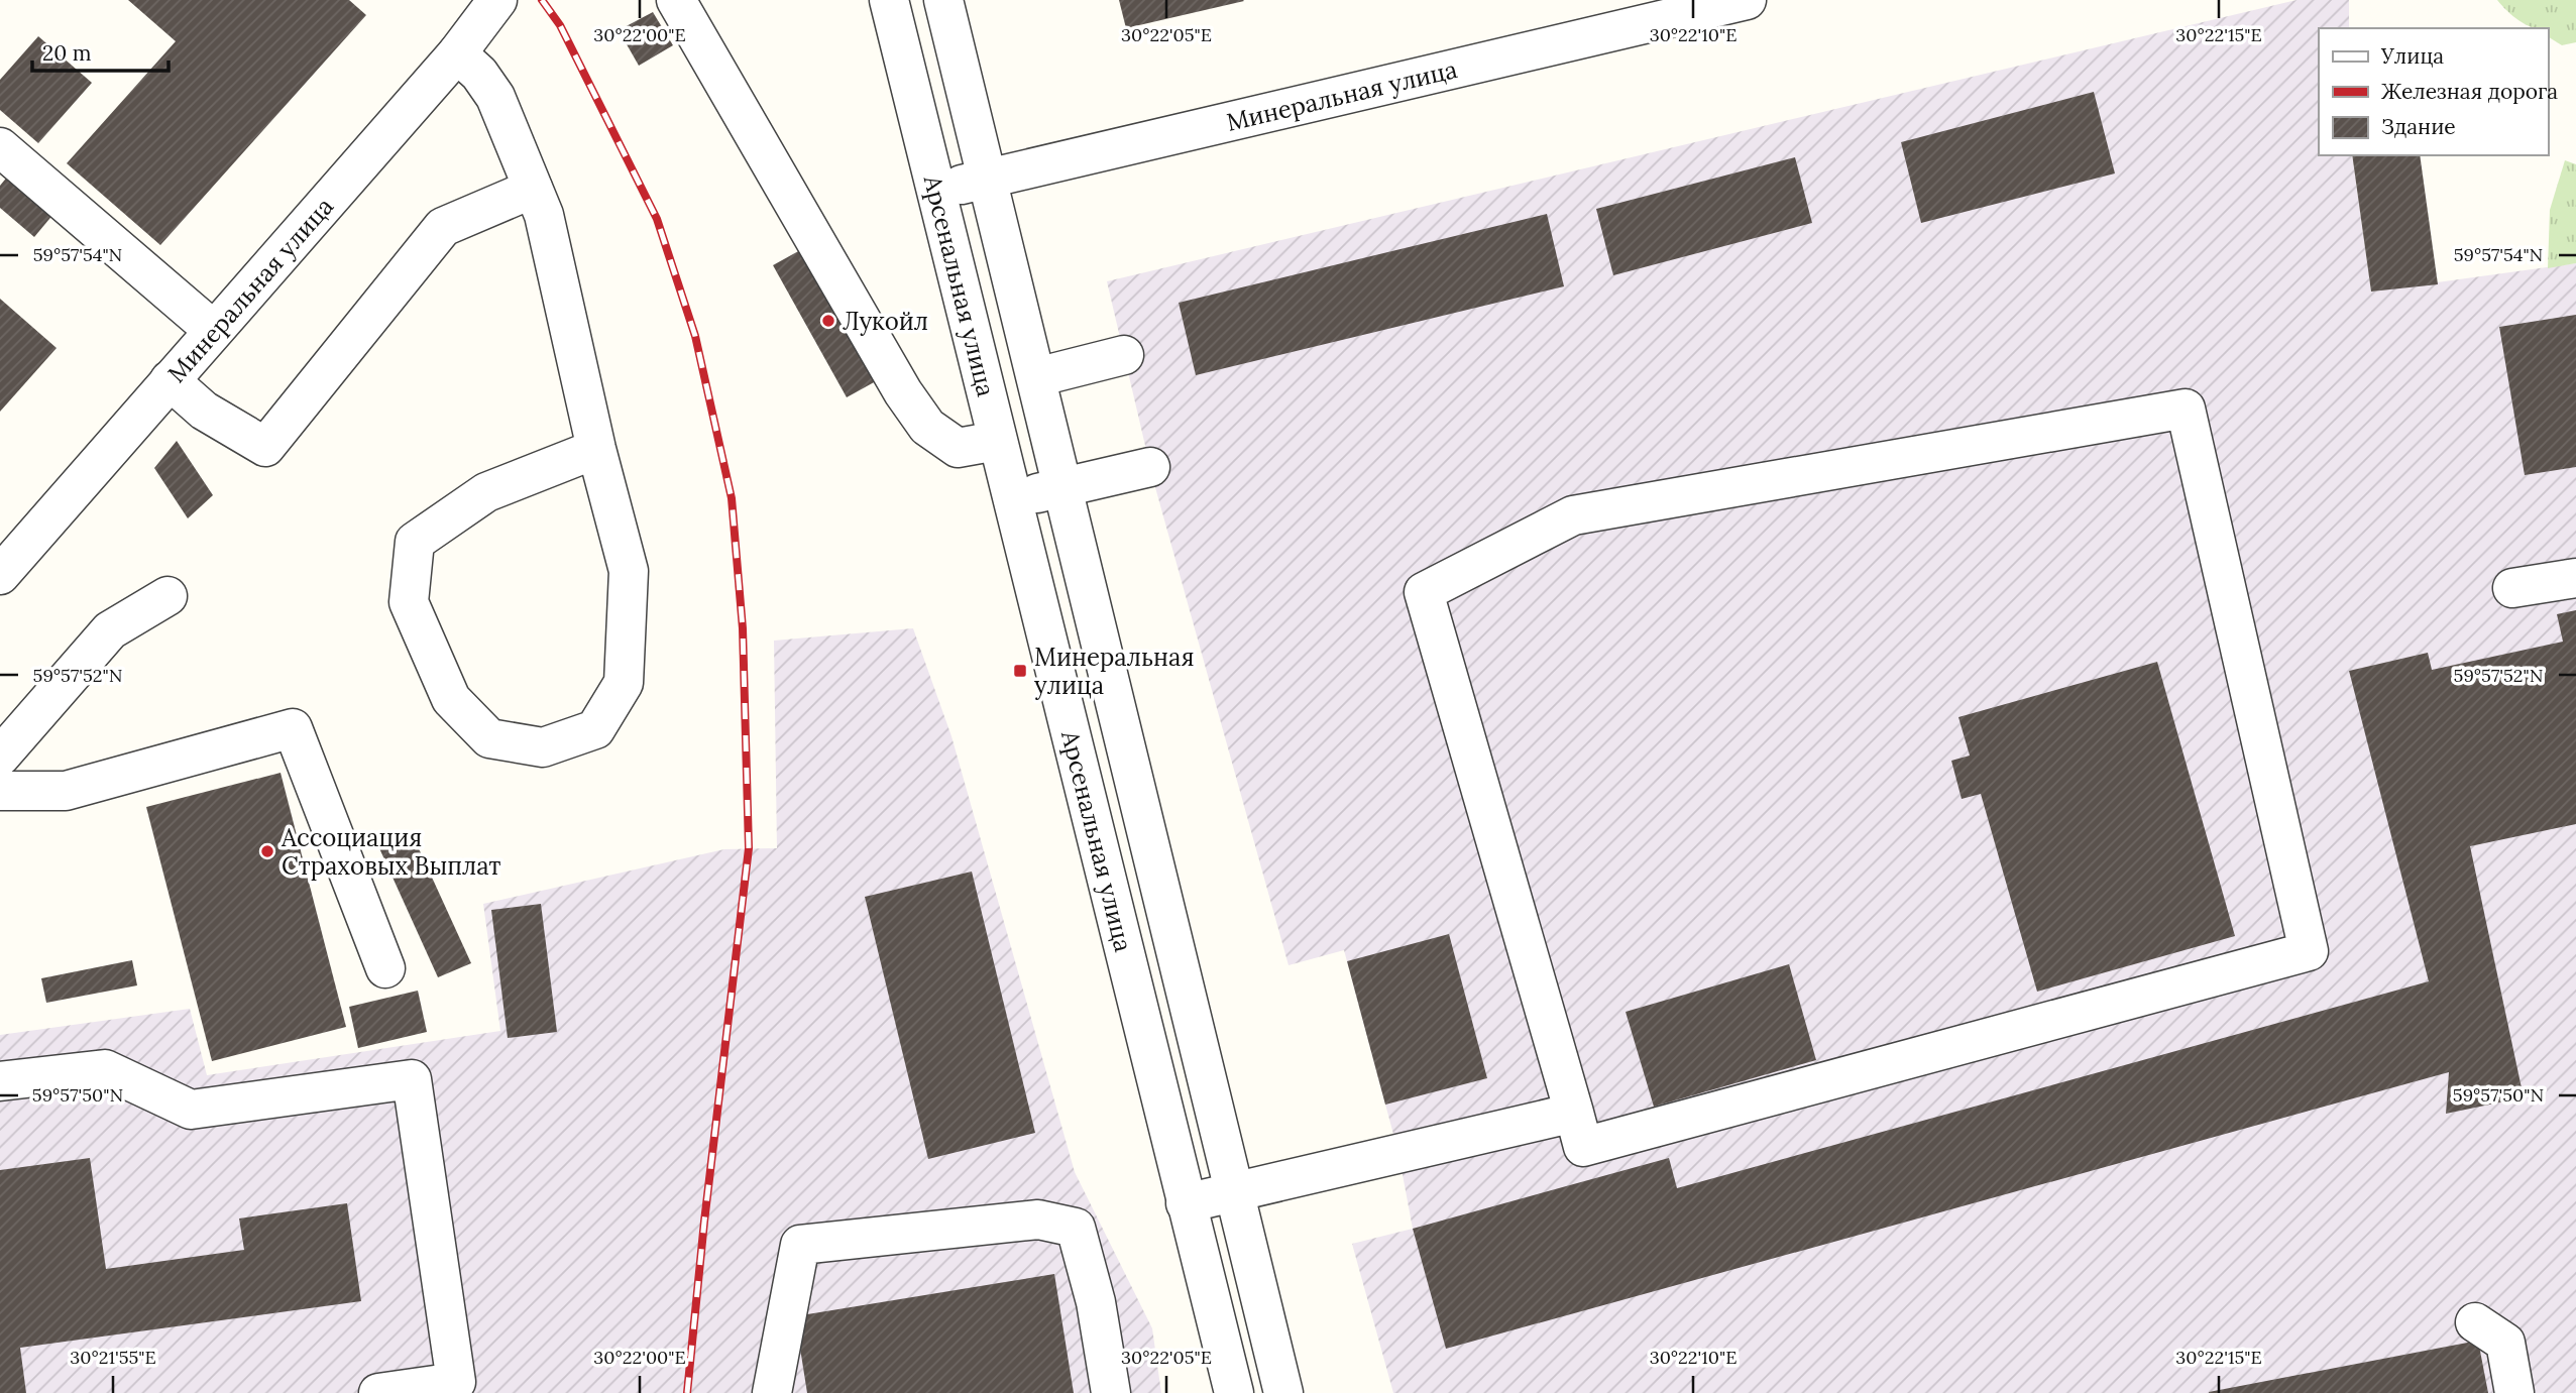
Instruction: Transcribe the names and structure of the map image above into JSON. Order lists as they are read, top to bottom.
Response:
{
  "streets": {
    "street": ["Минеральная улица", "Арсенальная улица"]
  },
  "crossings": [
    ["Минеральная улица", "Арсенальная улица"]
  ],
  "places": {
    "other": ["Лукойл", "Ассоциация Страховых Выплат"],
    "transit": ["Минеральная улица"]
  },
  "legend": ["Улица", "Железная дорога", "Здание"],
  "scale_bar": "20 m",
  "coordinates": [
    "30°22'00\"E",
    "30°22'05\"E",
    "30°22'10\"E",
    "30°22'15\"E",
    "59°57'54\"N",
    "59°57'52\"N",
    "59°57'50\"N",
    "30°21'55\"E"
  ]
}
